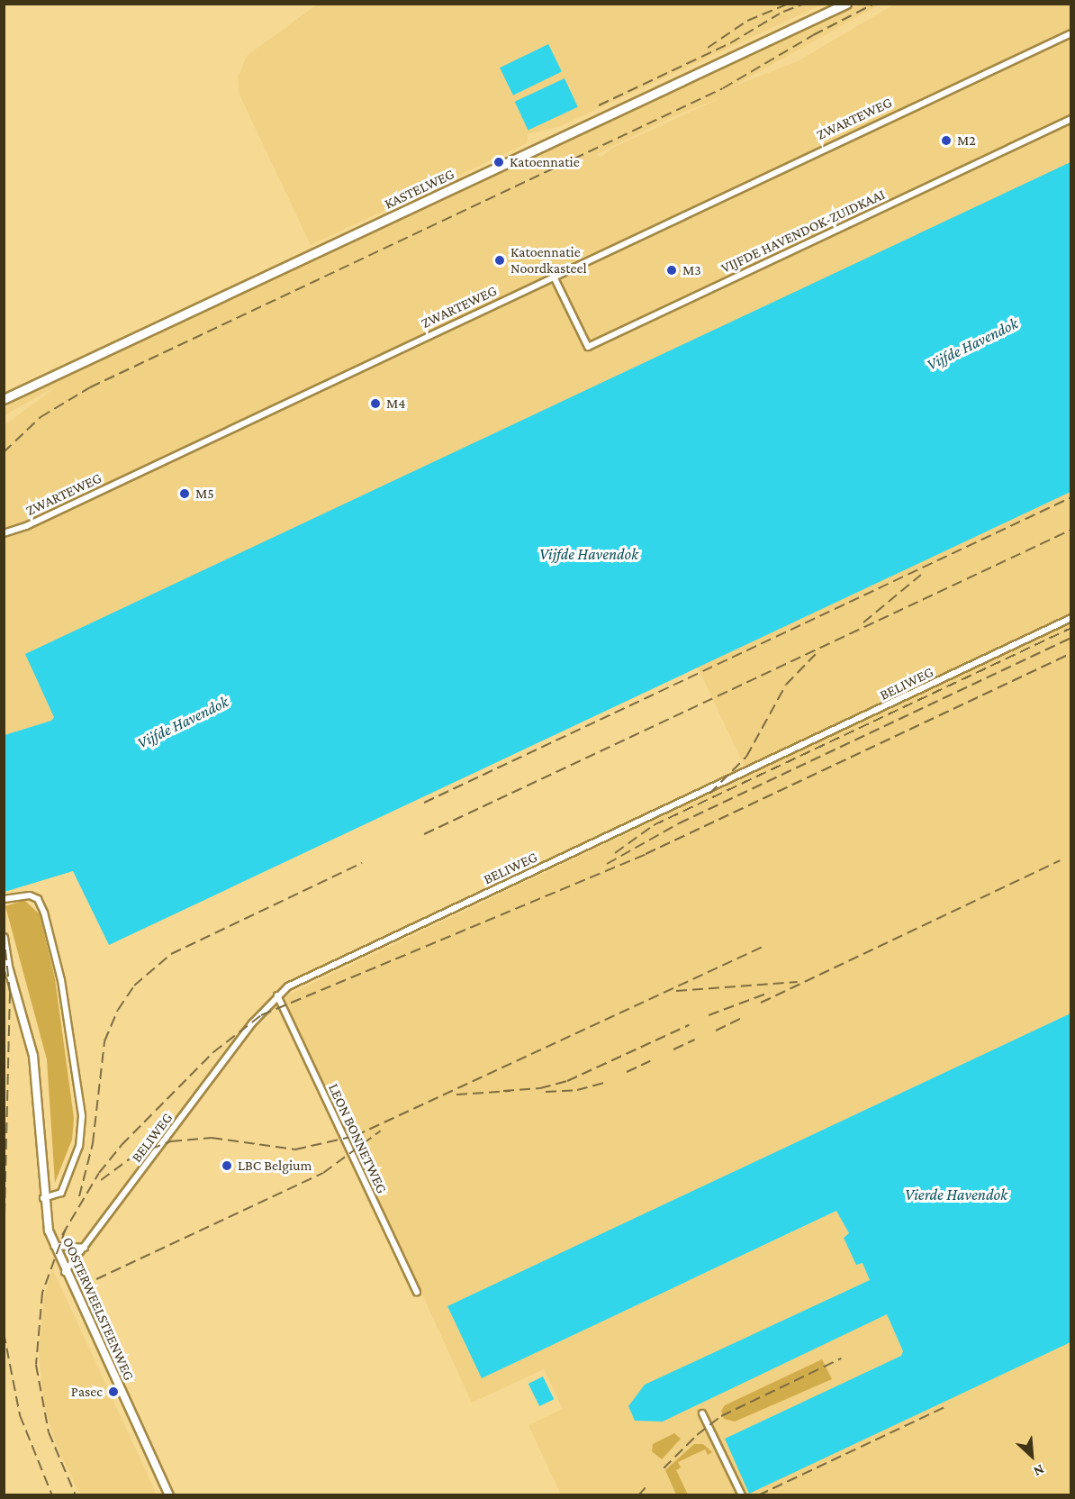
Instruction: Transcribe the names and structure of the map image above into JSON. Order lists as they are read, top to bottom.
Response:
{
  "streets": {
    "main road": ["KASTELWEG", "OOSTERWEELSTEENWEG"],
    "street": [
      "ZWARTEWEG",
      "VIJFDE HAVENDOK-ZUIDKAAI",
      "BELIWEG",
      "LEON BONNETWEG"
    ]
  },
  "crossings": [
    ["ZWARTEWEG", "VIJFDE HAVENDOK-ZUIDKAAI"],
    ["BELIWEG", "LEON BONNETWEG"],
    ["BELIWEG", "OOSTERWEELSTEENWEG"]
  ],
  "water": ["Vijfde Havendok", "Vierde Havendok"],
  "places": [
    "M2",
    "Katoennatie",
    "Katoennatie Noordkasteel",
    "M3",
    "M4",
    "M5",
    "LBC Belgium",
    "Pasec"
  ],
  "north": "bottom right"
}
